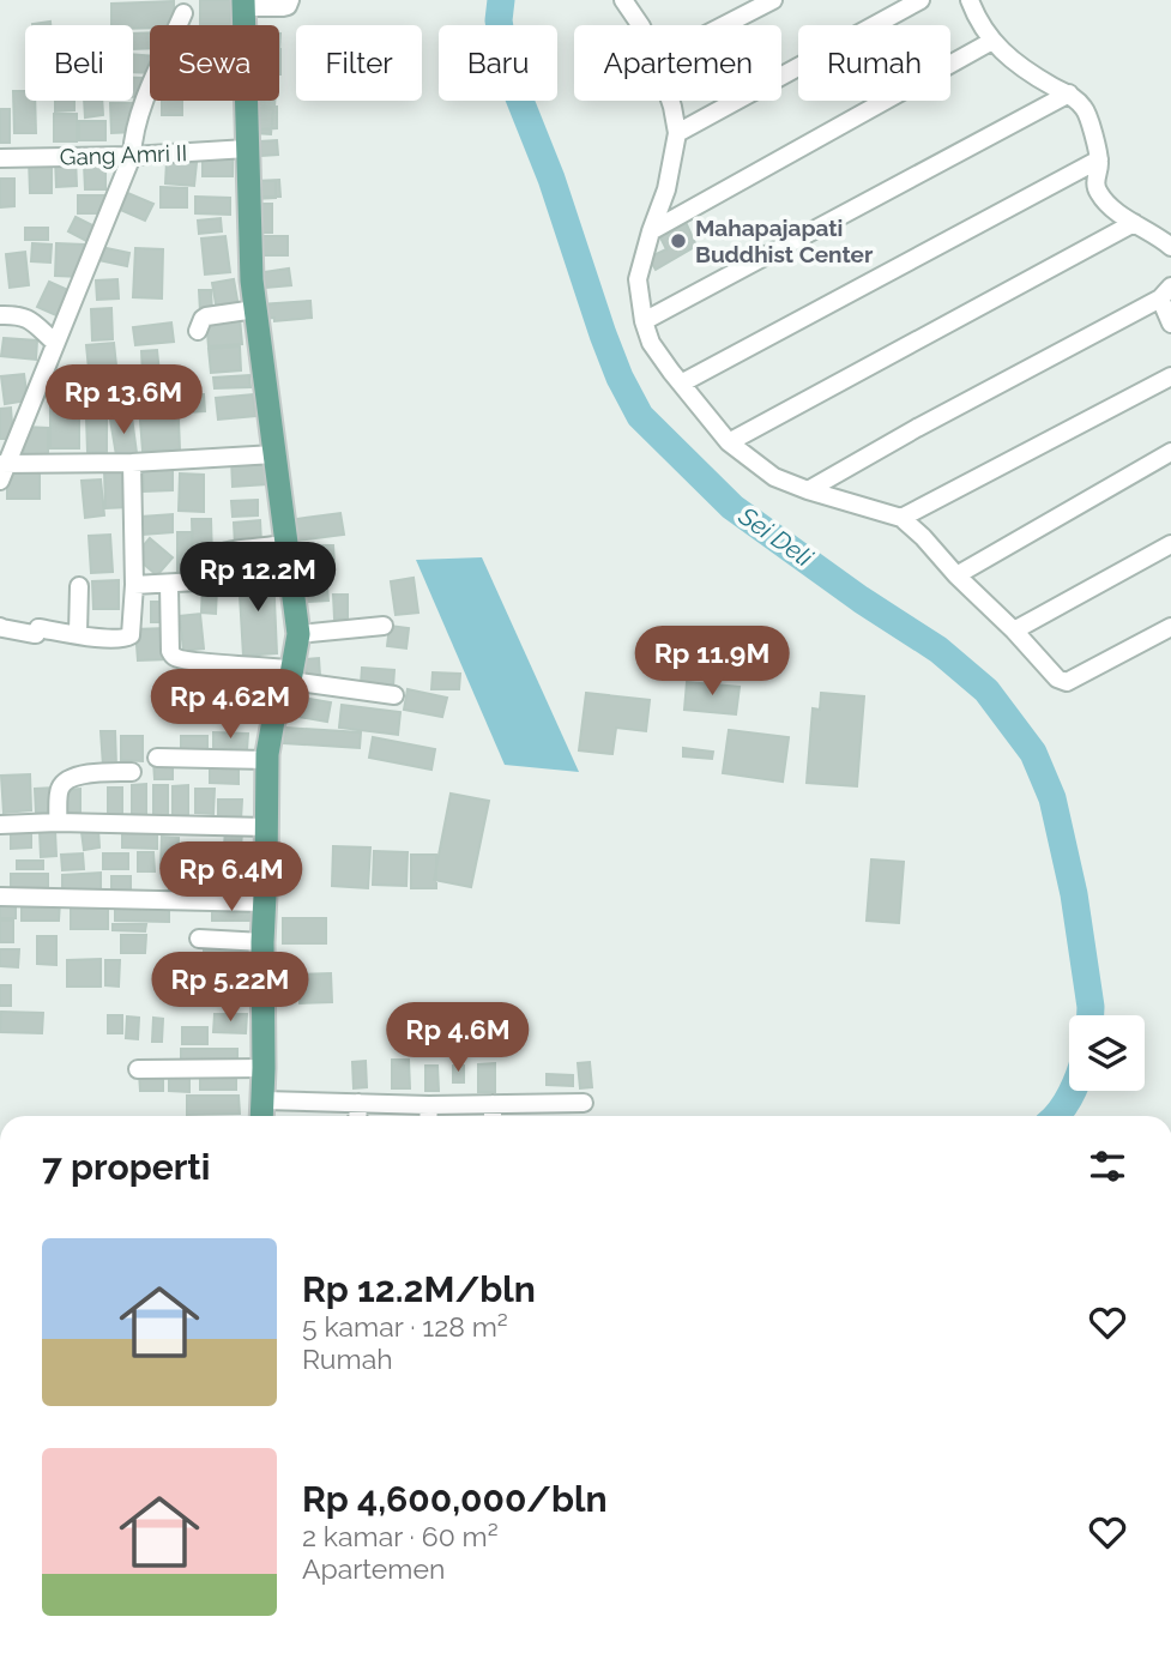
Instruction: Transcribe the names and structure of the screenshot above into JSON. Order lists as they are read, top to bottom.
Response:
{
  "streets": {
    "street": ["Gang Amri II"]
  },
  "water": ["Sei Deli"],
  "places": ["Mahapajapati Buddhist Center"],
  "page": {
    "chip": [
      "Beli",
      "Sewa",
      "Filter",
      "Baru",
      "Apartemen",
      "Rumah"
    ],
    "price": [
      "Rp 13.6M",
      "Rp 12.2M",
      "Rp 11.9M",
      "Rp 4.62M",
      "Rp 6.4M",
      "Rp 5.22M",
      "Rp 4.6M"
    ],
    "heading": "7 properti",
    "list": [
      {
        "name": "Rp 12.2M/bln",
        "note": "5 kamar · 128 m² · Rumah"
      },
      {
        "name": "Rp 4,600,000/bln",
        "note": "2 kamar · 60 m² · Apartemen"
      }
    ]
  }
}
